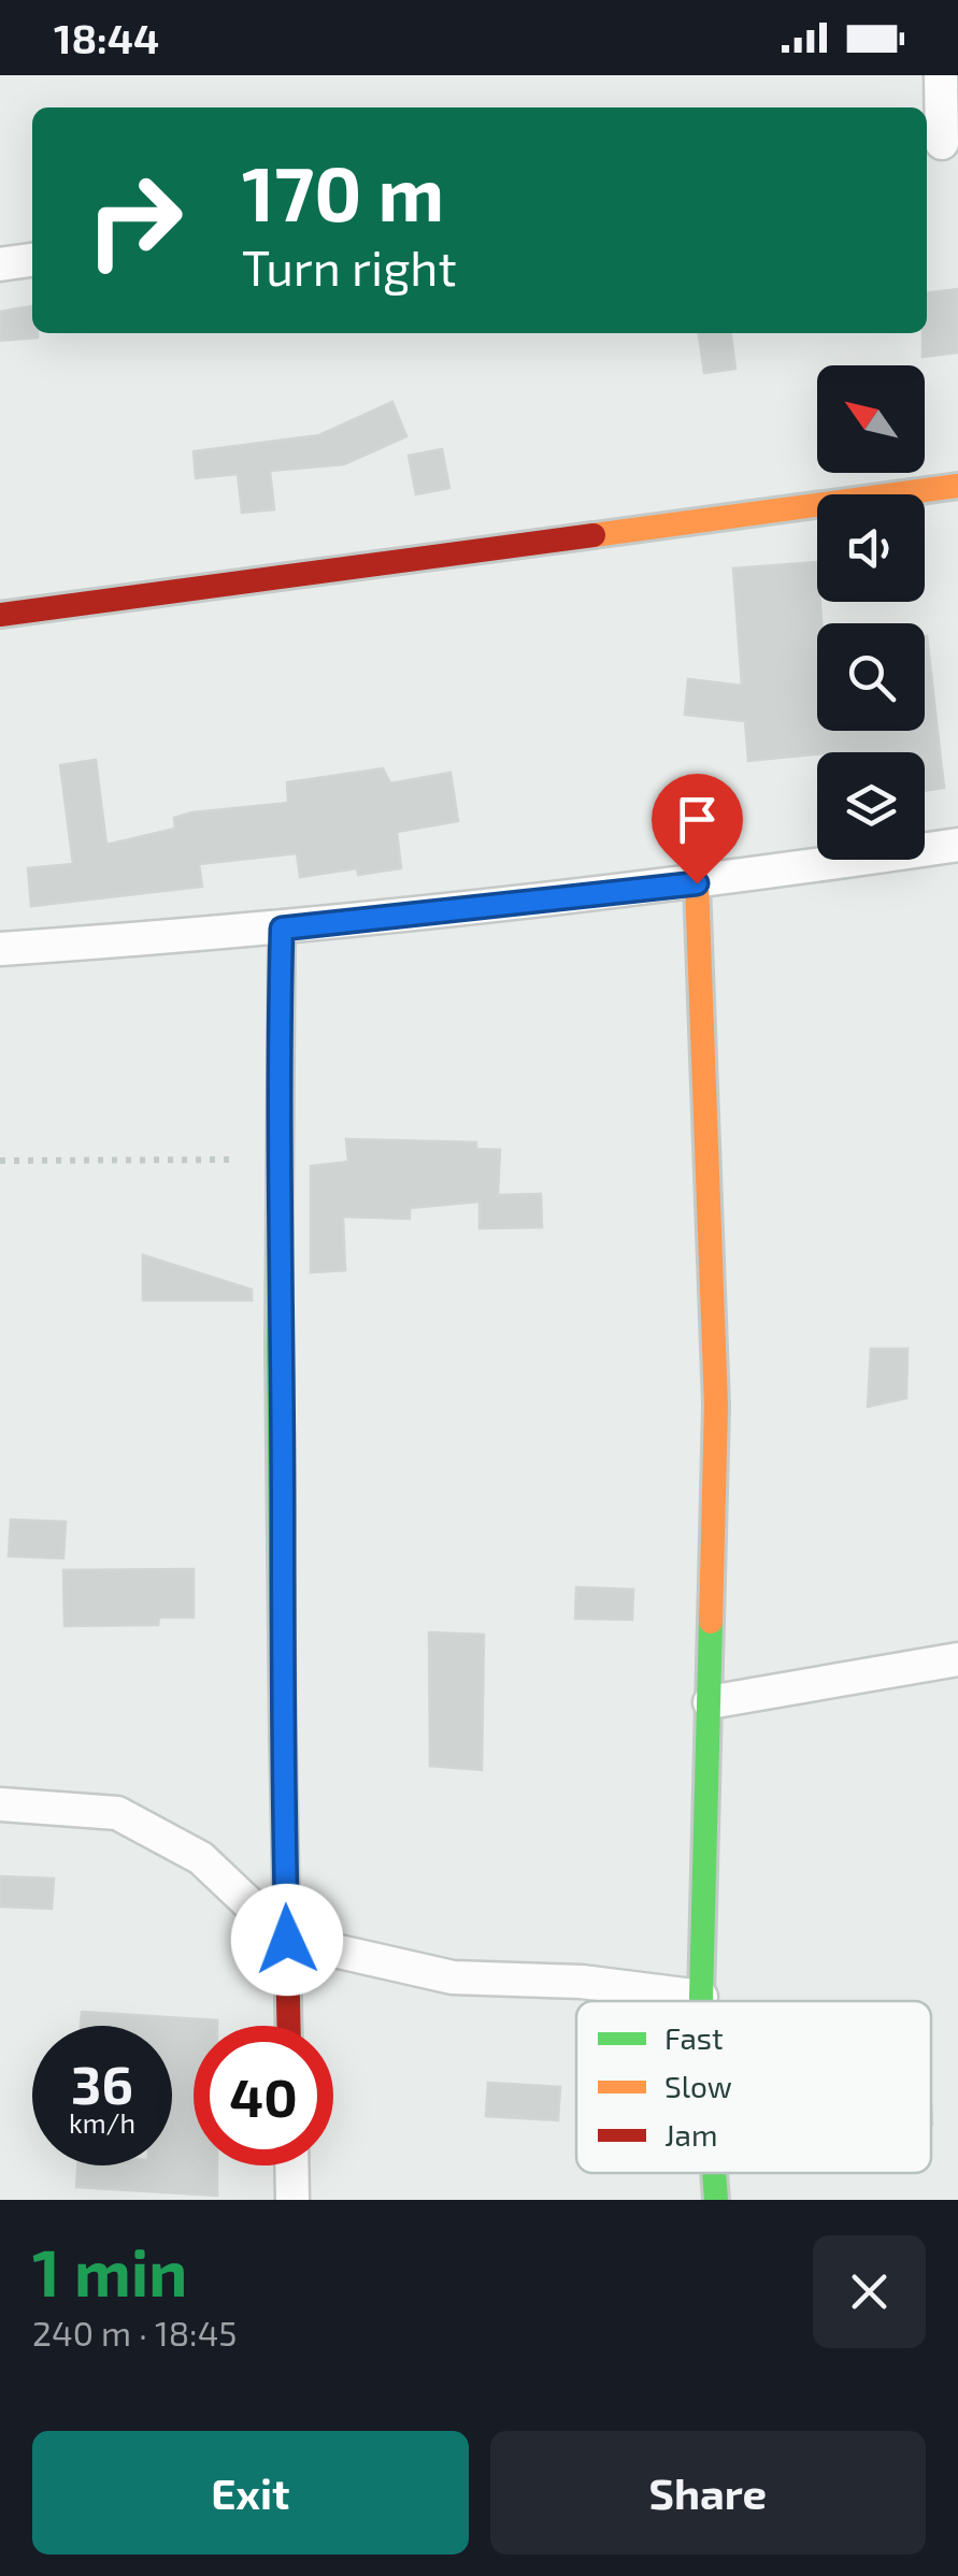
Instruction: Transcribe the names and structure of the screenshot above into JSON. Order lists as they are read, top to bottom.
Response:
{
  "legend": ["Fast", "Slow", "Jam"],
  "north": "top left",
  "page": {
    "status": "18:44",
    "turn": ["170 m", "Turn right"],
    "speed": "36 km/h",
    "limit": "40",
    "heading": ["1 min", "240 m · 18:45"],
    "buttons": ["Exit", "Share"]
  }
}
